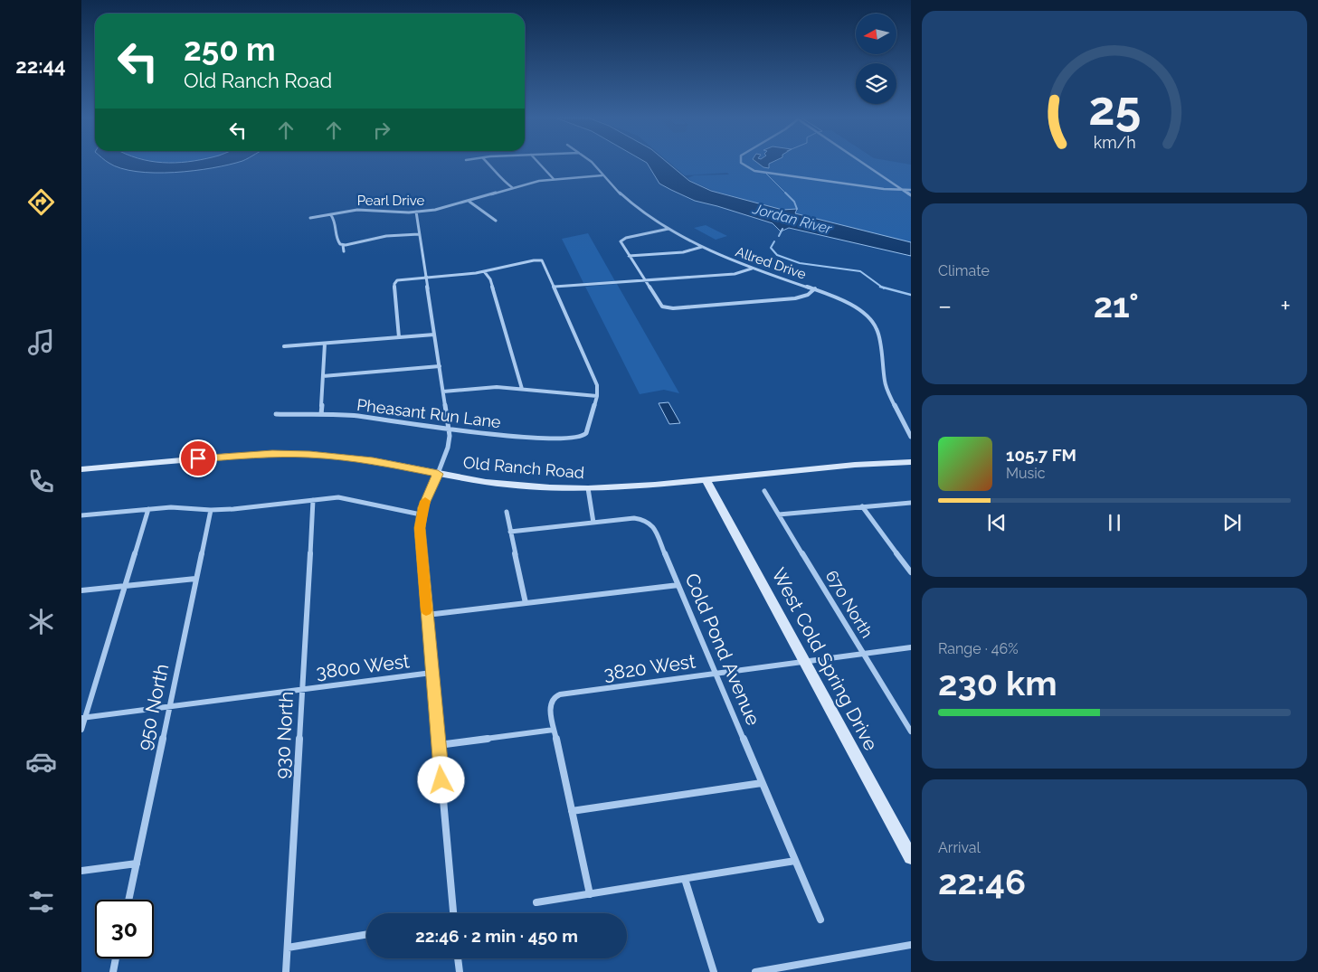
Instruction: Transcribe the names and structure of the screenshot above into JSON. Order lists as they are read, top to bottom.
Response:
{
  "streets": {
    "street": [
      "Pearl Drive",
      "Allred Drive",
      "Pheasant Run Lane",
      "Old Ranch Road",
      "670 North",
      "Cold Pond Avenue",
      "West Cold Spring Drive",
      "3800 West",
      "3820 West",
      "950 North",
      "930 North"
    ]
  },
  "crossings": [
    ["Pearl Drive", "Allred Drive"],
    ["Old Ranch Road", "West Cold Spring Drive"],
    ["670 North", "3820 West"],
    ["Cold Pond Avenue", "3820 West"],
    ["West Cold Spring Drive", "3820 West"],
    ["3800 West", "950 North"],
    ["3800 West", "930 North"]
  ],
  "water": ["Jordan River"],
  "north": "left",
  "page": {
    "tabs": "22:44",
    "turn": ["250 m", "Old Ranch Road"],
    "tile": [
      "Climate",
      ["Range · 46%", "230 km"],
      ["Arrival", "22:46"]
    ],
    "heat": ["−", "21°", "+"],
    "song": ["105.7 FM", "Music"],
    "limit": "30",
    "trip": "22:46 · 2 min · 450 m",
    "gauge": ["25", "km/h"]
  }
}
